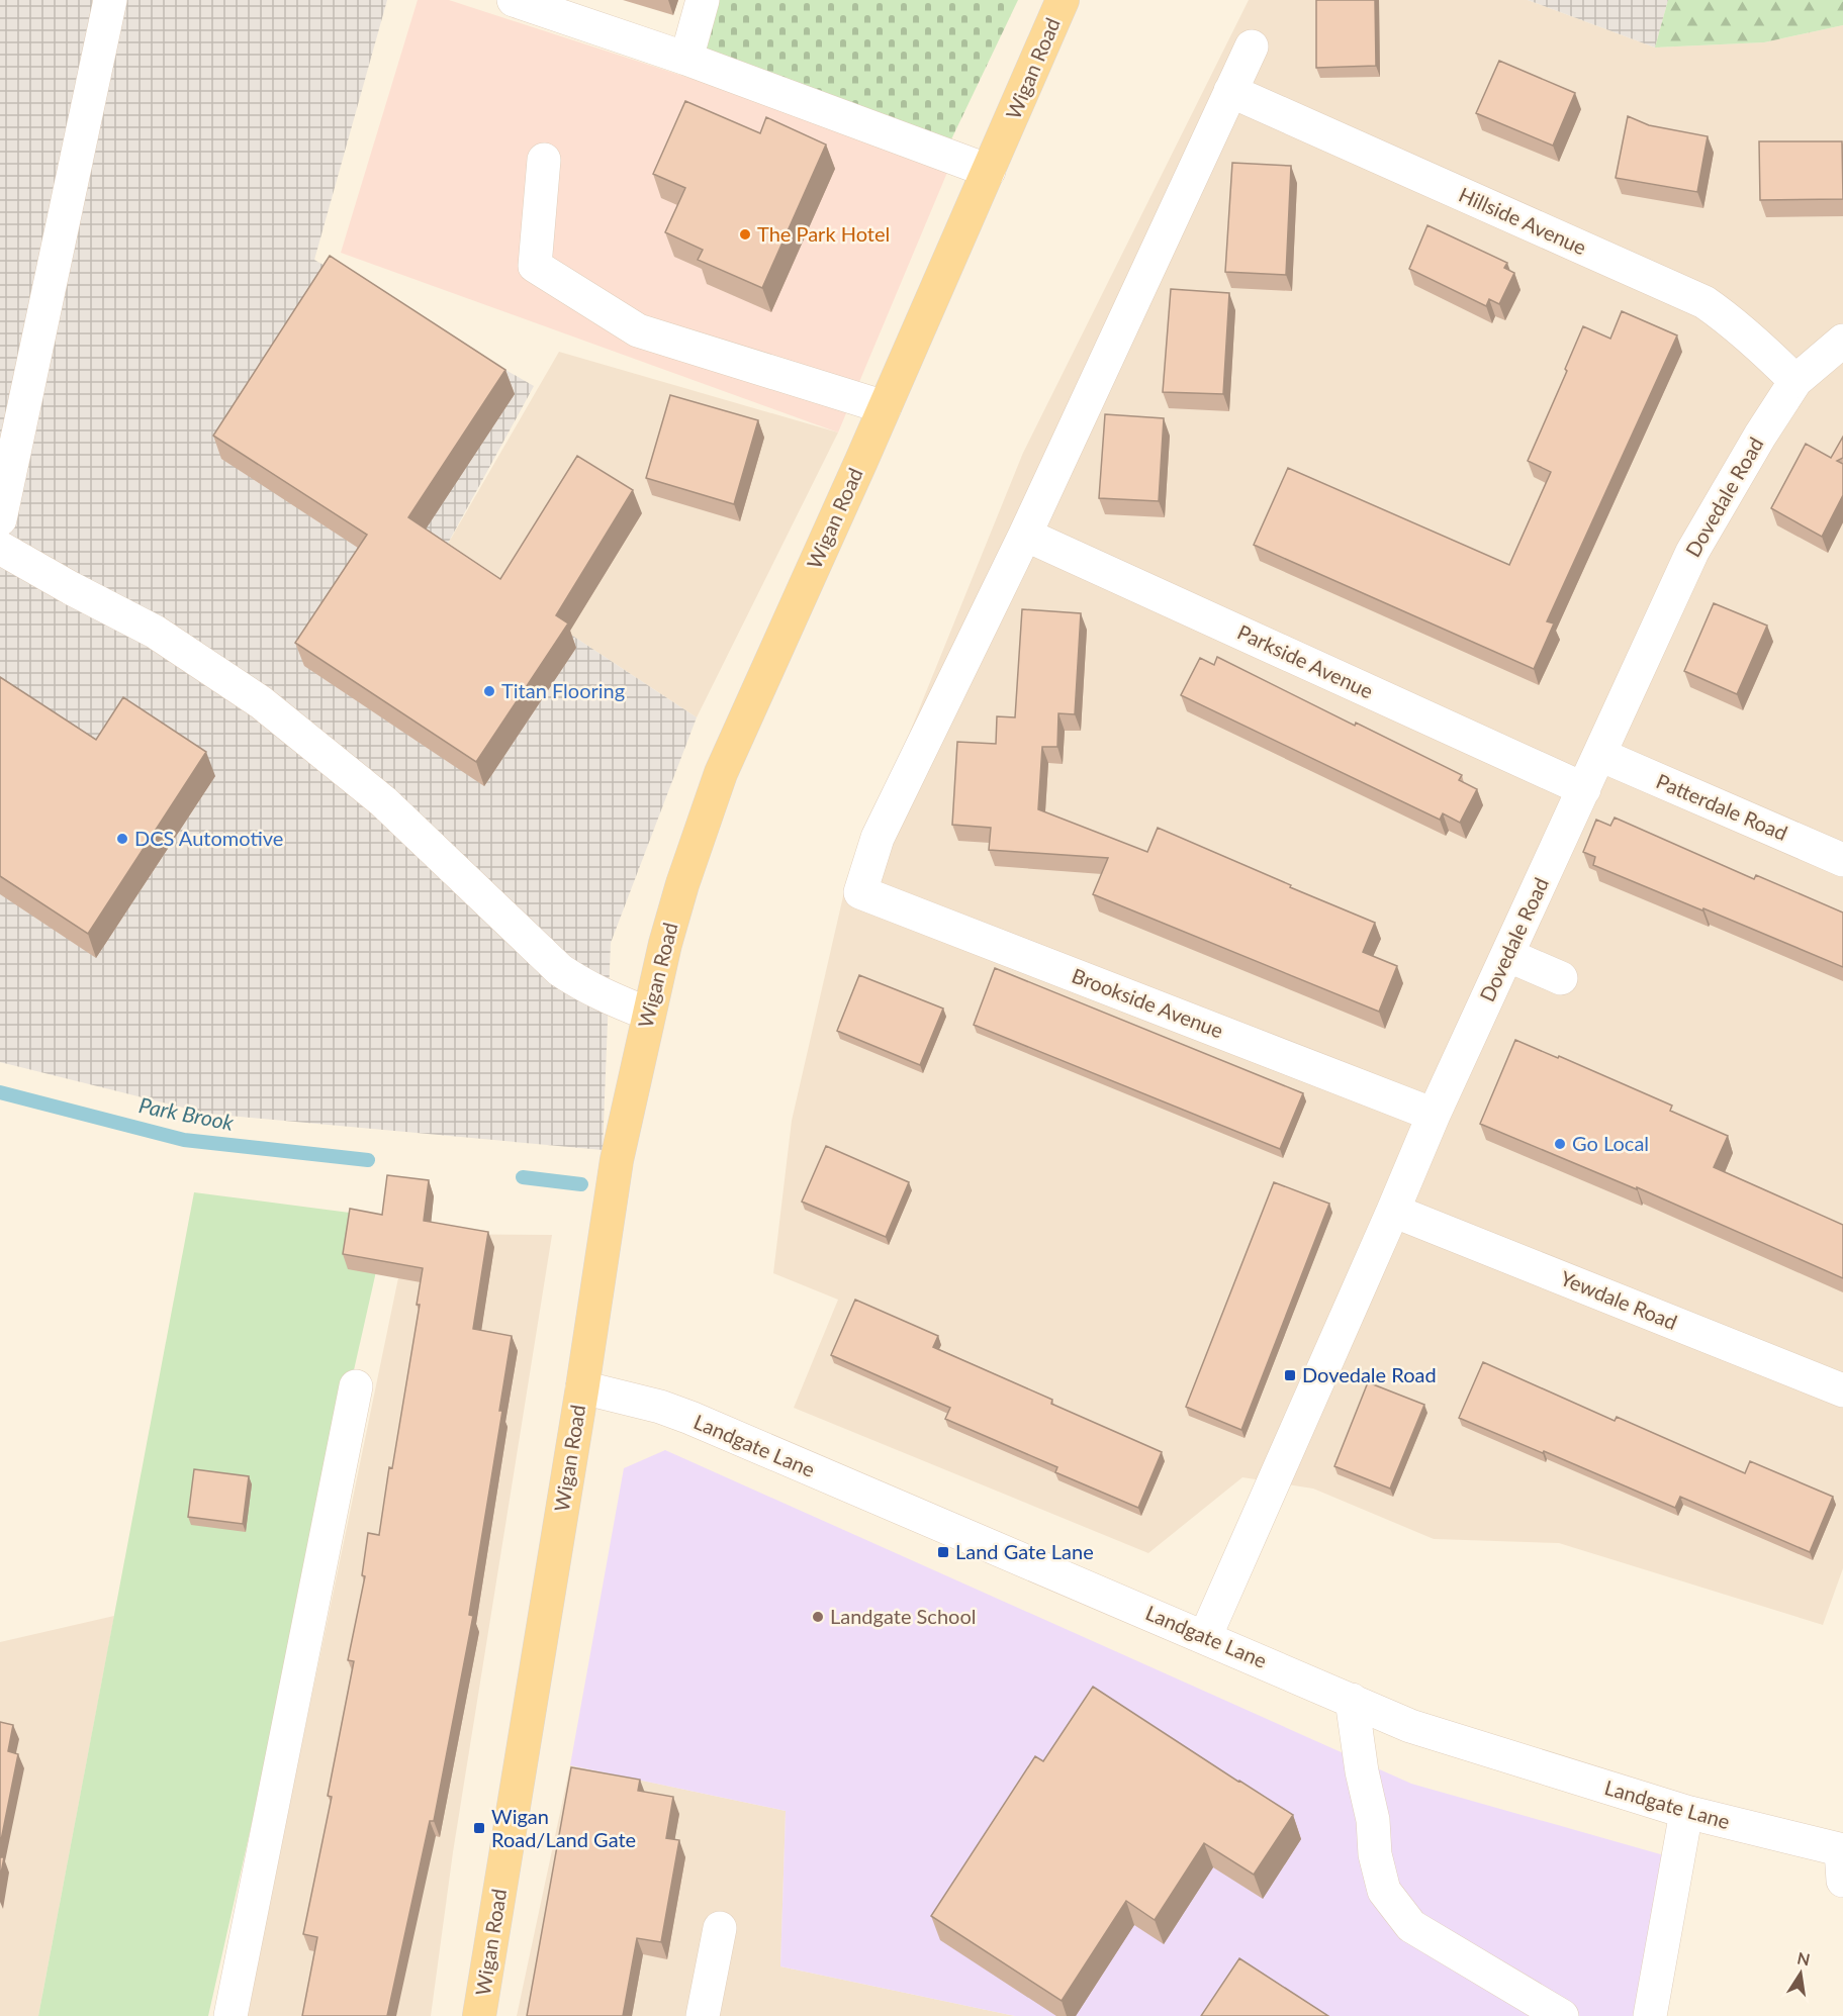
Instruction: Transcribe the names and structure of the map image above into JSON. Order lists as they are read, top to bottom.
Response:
{
  "streets": {
    "main road": ["Wigan Road"],
    "street": [
      "Hillside Avenue",
      "Dovedale Road",
      "Parkside Avenue",
      "Patterdale Road",
      "Brookside Avenue",
      "Yewdale Road",
      "Landgate Lane"
    ]
  },
  "crossings": [
    ["Wigan Road", "Landgate Lane"],
    ["Hillside Avenue", "Dovedale Road"],
    ["Dovedale Road", "Parkside Avenue"],
    ["Dovedale Road", "Patterdale Road"],
    ["Dovedale Road", "Brookside Avenue"],
    ["Dovedale Road", "Yewdale Road"],
    ["Dovedale Road", "Landgate Lane"],
    ["Parkside Avenue", "Brookside Avenue"]
  ],
  "water": ["Park Brook"],
  "places": {
    "other": [
      "The Park Hotel",
      "Titan Flooring",
      "DCS Automotive",
      "Go Local",
      "Landgate School"
    ],
    "transit": ["Dovedale Road", "Land Gate Lane", "Wigan Road/Land Gate"]
  },
  "north": "top"
}
